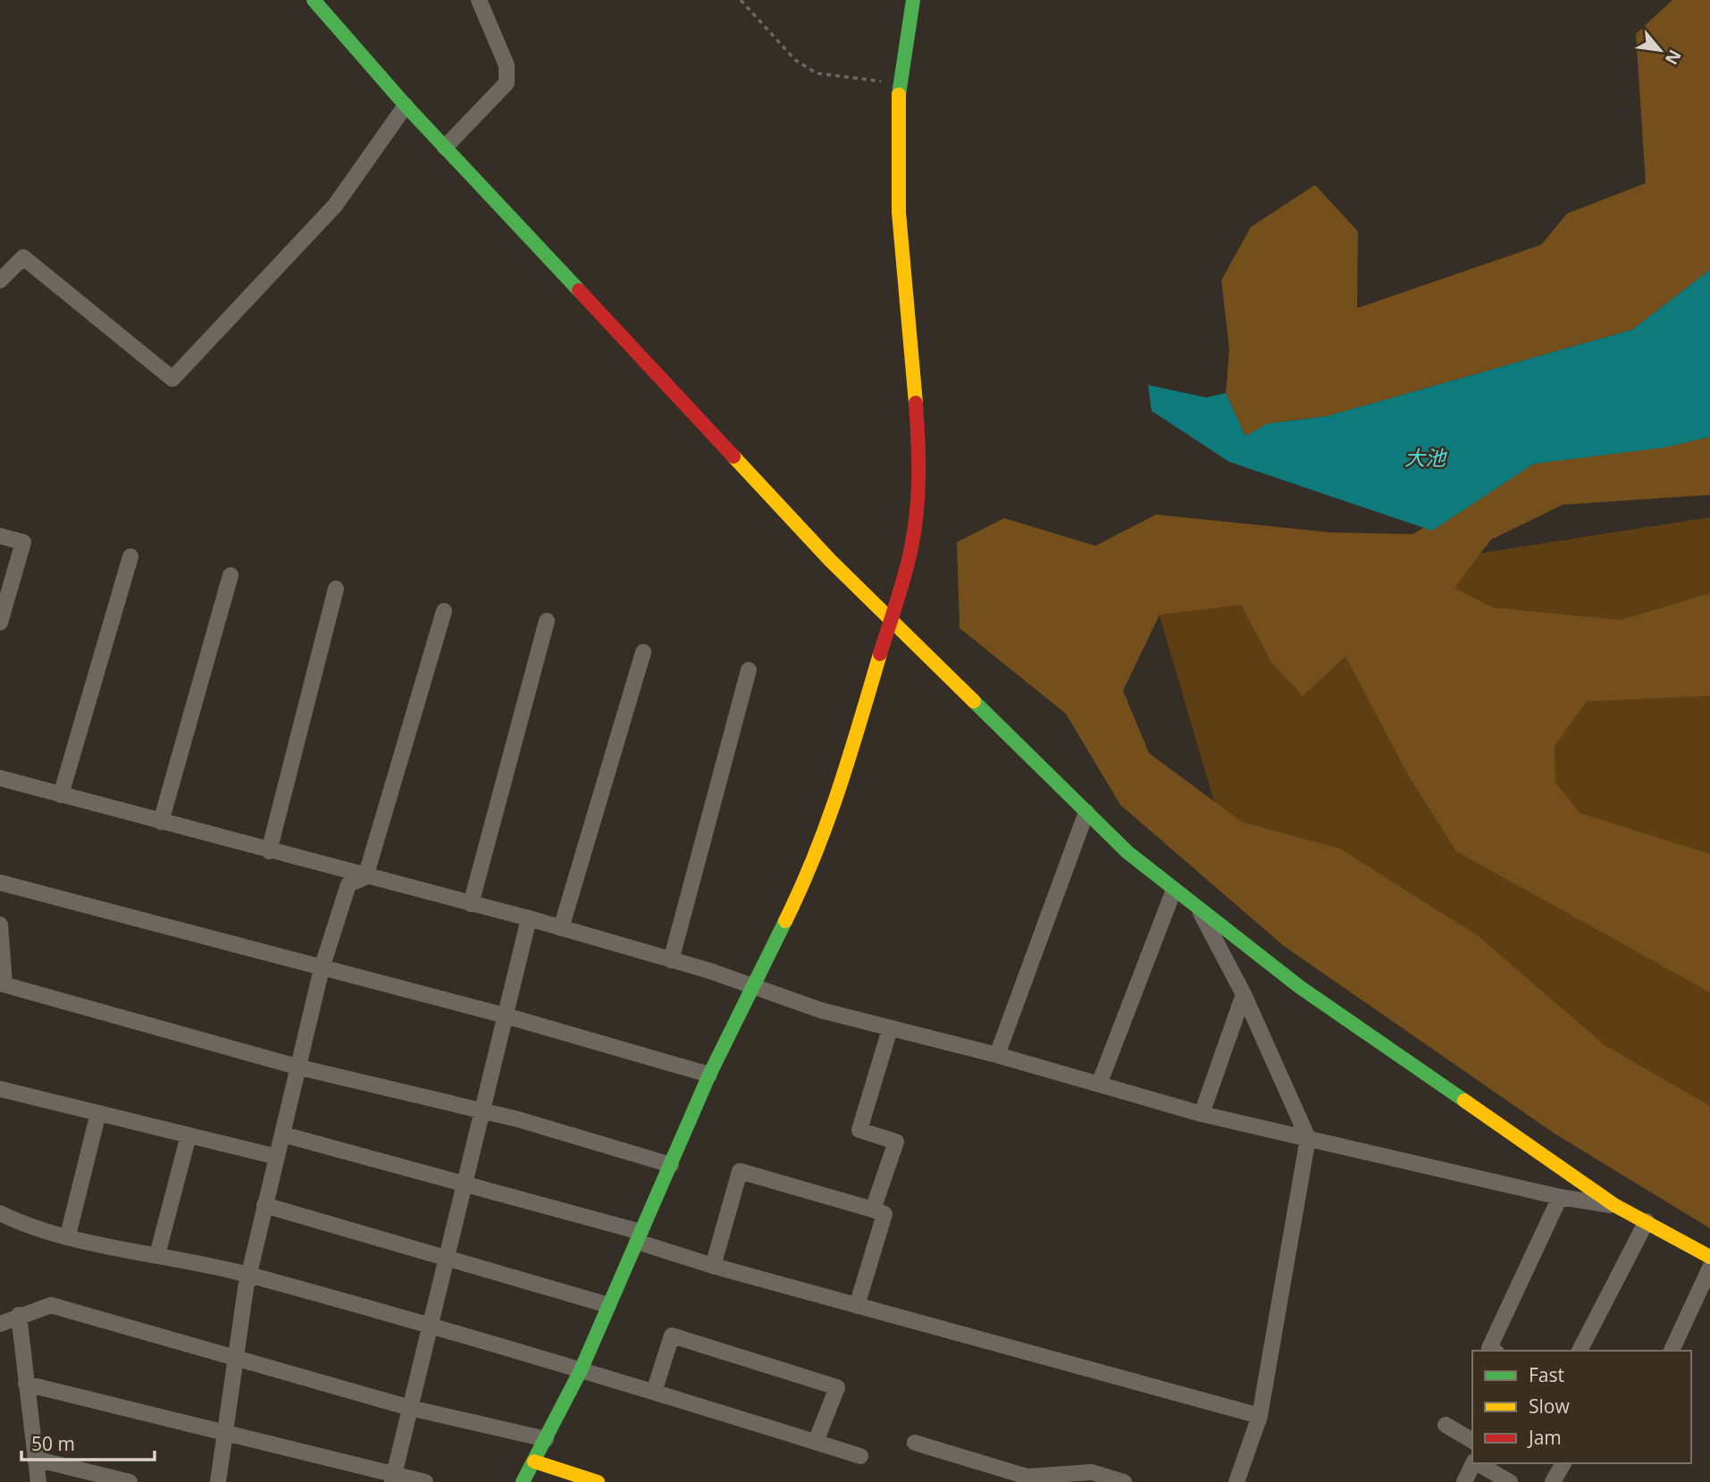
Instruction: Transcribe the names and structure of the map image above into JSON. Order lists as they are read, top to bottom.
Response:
{
  "water": ["大池"],
  "legend": ["Fast", "Slow", "Jam"],
  "scale_bar": "50 m",
  "north": "bottom right"
}
